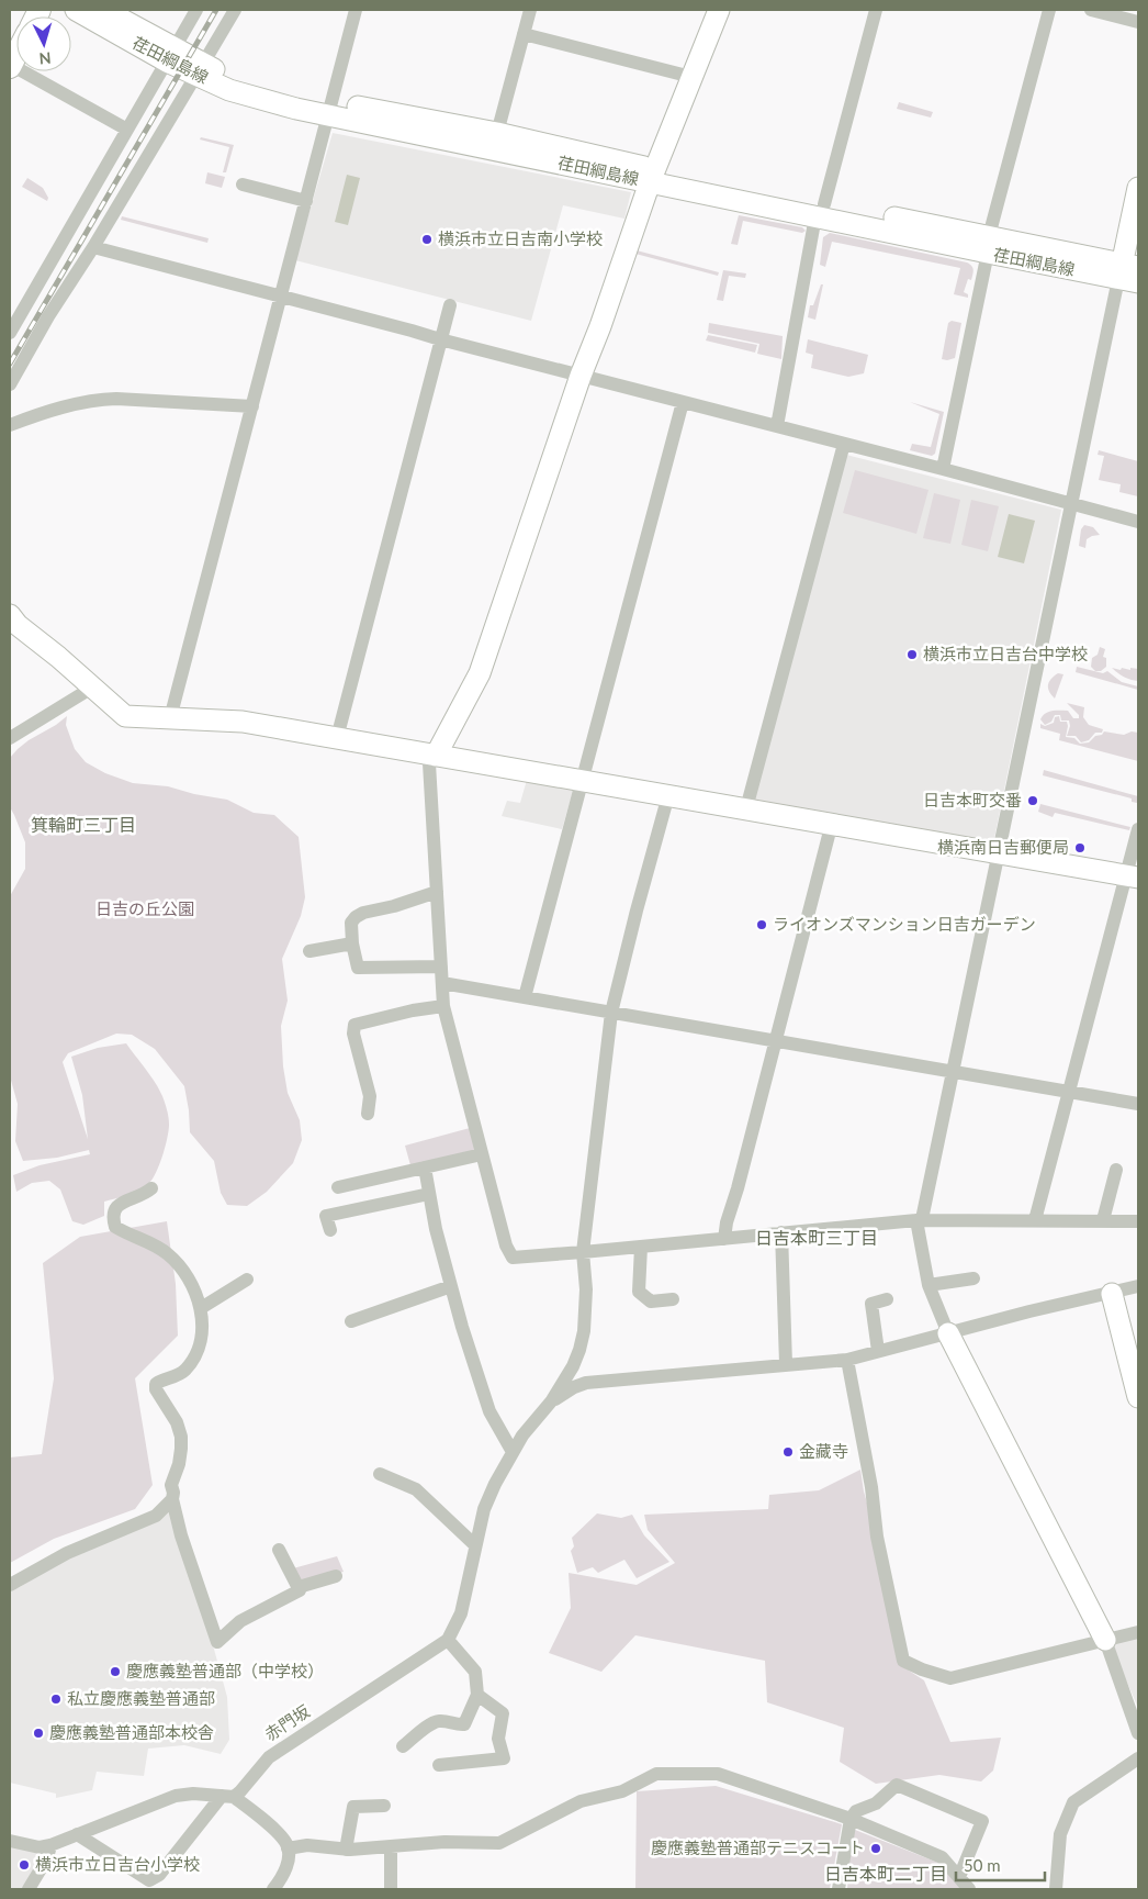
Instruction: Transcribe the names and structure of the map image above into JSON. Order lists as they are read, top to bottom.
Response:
{
  "streets": {
    "street": ["荏田綱島線", "赤門坂"]
  },
  "districts": ["箕輪町三丁目", "日吉本町三丁目", "日吉本町二丁目"],
  "parks": ["日吉の丘公園"],
  "places": [
    "横浜市立日吉南小学校",
    "横浜市立日吉台中学校",
    "日吉本町交番",
    "横浜南日吉郵便局",
    "ライオンズマンション日吉ガーデン",
    "金藏寺",
    "慶應義塾普通部（中学校）",
    "私立慶應義塾普通部",
    "慶應義塾普通部本校舎",
    "慶應義塾普通部テニスコート",
    "横浜市立日吉台小学校"
  ],
  "scale_bar": "50 m",
  "north": "bottom"
}
